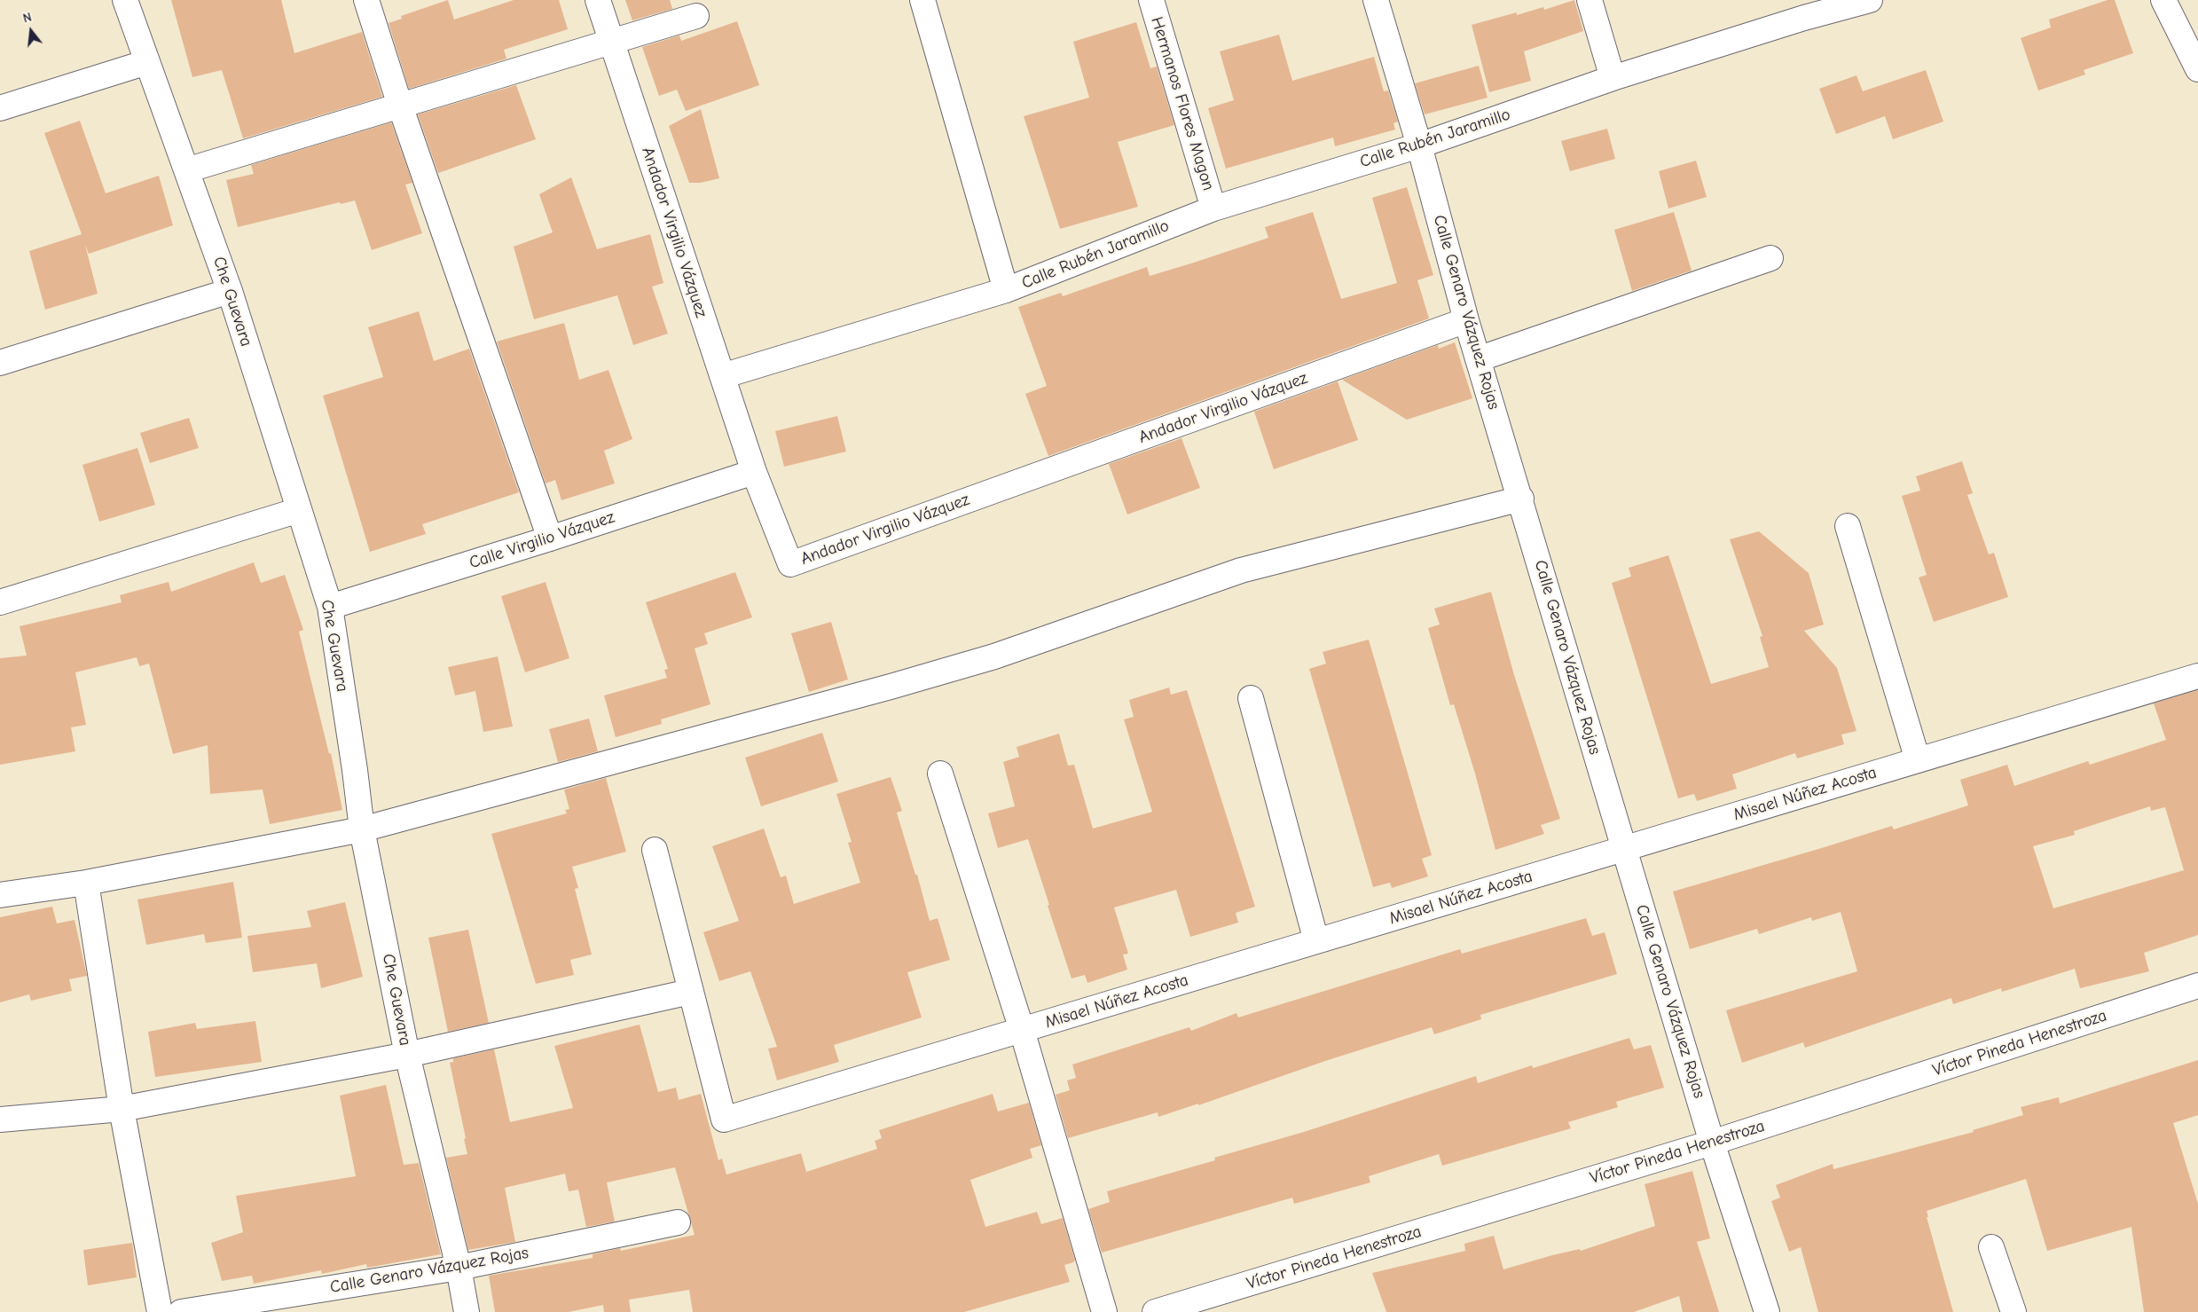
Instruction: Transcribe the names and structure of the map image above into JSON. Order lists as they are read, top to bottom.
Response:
{
  "streets": {
    "street": [
      "Hermanos Flores Magon",
      "Calle Rubén Jaramillo",
      "Andador Virgilio Vázquez",
      "Che Guevara",
      "Calle Genaro Vázquez Rojas",
      "Calle Virgilio Vázquez",
      "Misael Núñez Acosta",
      "Víctor Pineda Henestroza"
    ]
  },
  "crossings": [
    ["Hermanos Flores Magon", "Calle Rubén Jaramillo"],
    ["Calle Rubén Jaramillo", "Andador Virgilio Vázquez"],
    ["Calle Rubén Jaramillo", "Calle Genaro Vázquez Rojas"],
    ["Andador Virgilio Vázquez", "Calle Genaro Vázquez Rojas"],
    ["Andador Virgilio Vázquez", "Calle Virgilio Vázquez"],
    ["Che Guevara", "Calle Genaro Vázquez Rojas"],
    ["Che Guevara", "Calle Virgilio Vázquez"],
    ["Calle Genaro Vázquez Rojas", "Misael Núñez Acosta"],
    ["Calle Genaro Vázquez Rojas", "Víctor Pineda Henestroza"]
  ],
  "north": "top"
}
